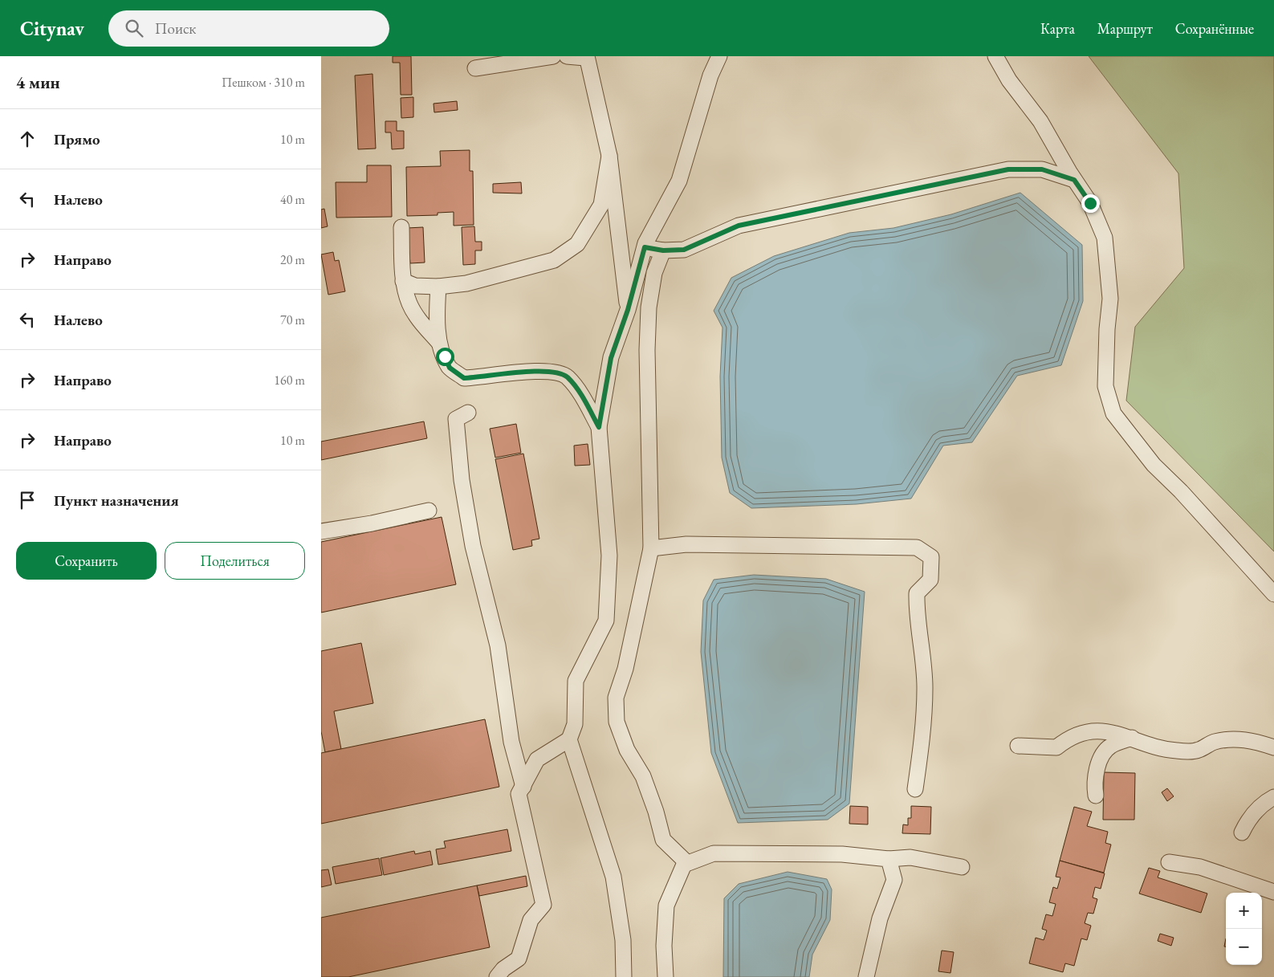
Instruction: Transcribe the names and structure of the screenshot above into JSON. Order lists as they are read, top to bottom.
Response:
{
  "page": {
    "header": "Citynav",
    "search": "Поиск",
    "nav": ["Карта", "Маршрут", "Сохранённые"],
    "heading": ["4 мин", "Пешком · 310 m"],
    "list": [
      ["Прямо", "10 m"],
      ["Налево", "40 m"],
      ["Направо", "20 m"],
      ["Налево", "70 m"],
      ["Направо", "160 m"],
      ["Направо", "10 m"],
      "Пункт назначения"
    ],
    "buttons": ["Сохранить", "Поделиться"],
    "map_buttons": ["+", "−"]
  }
}
